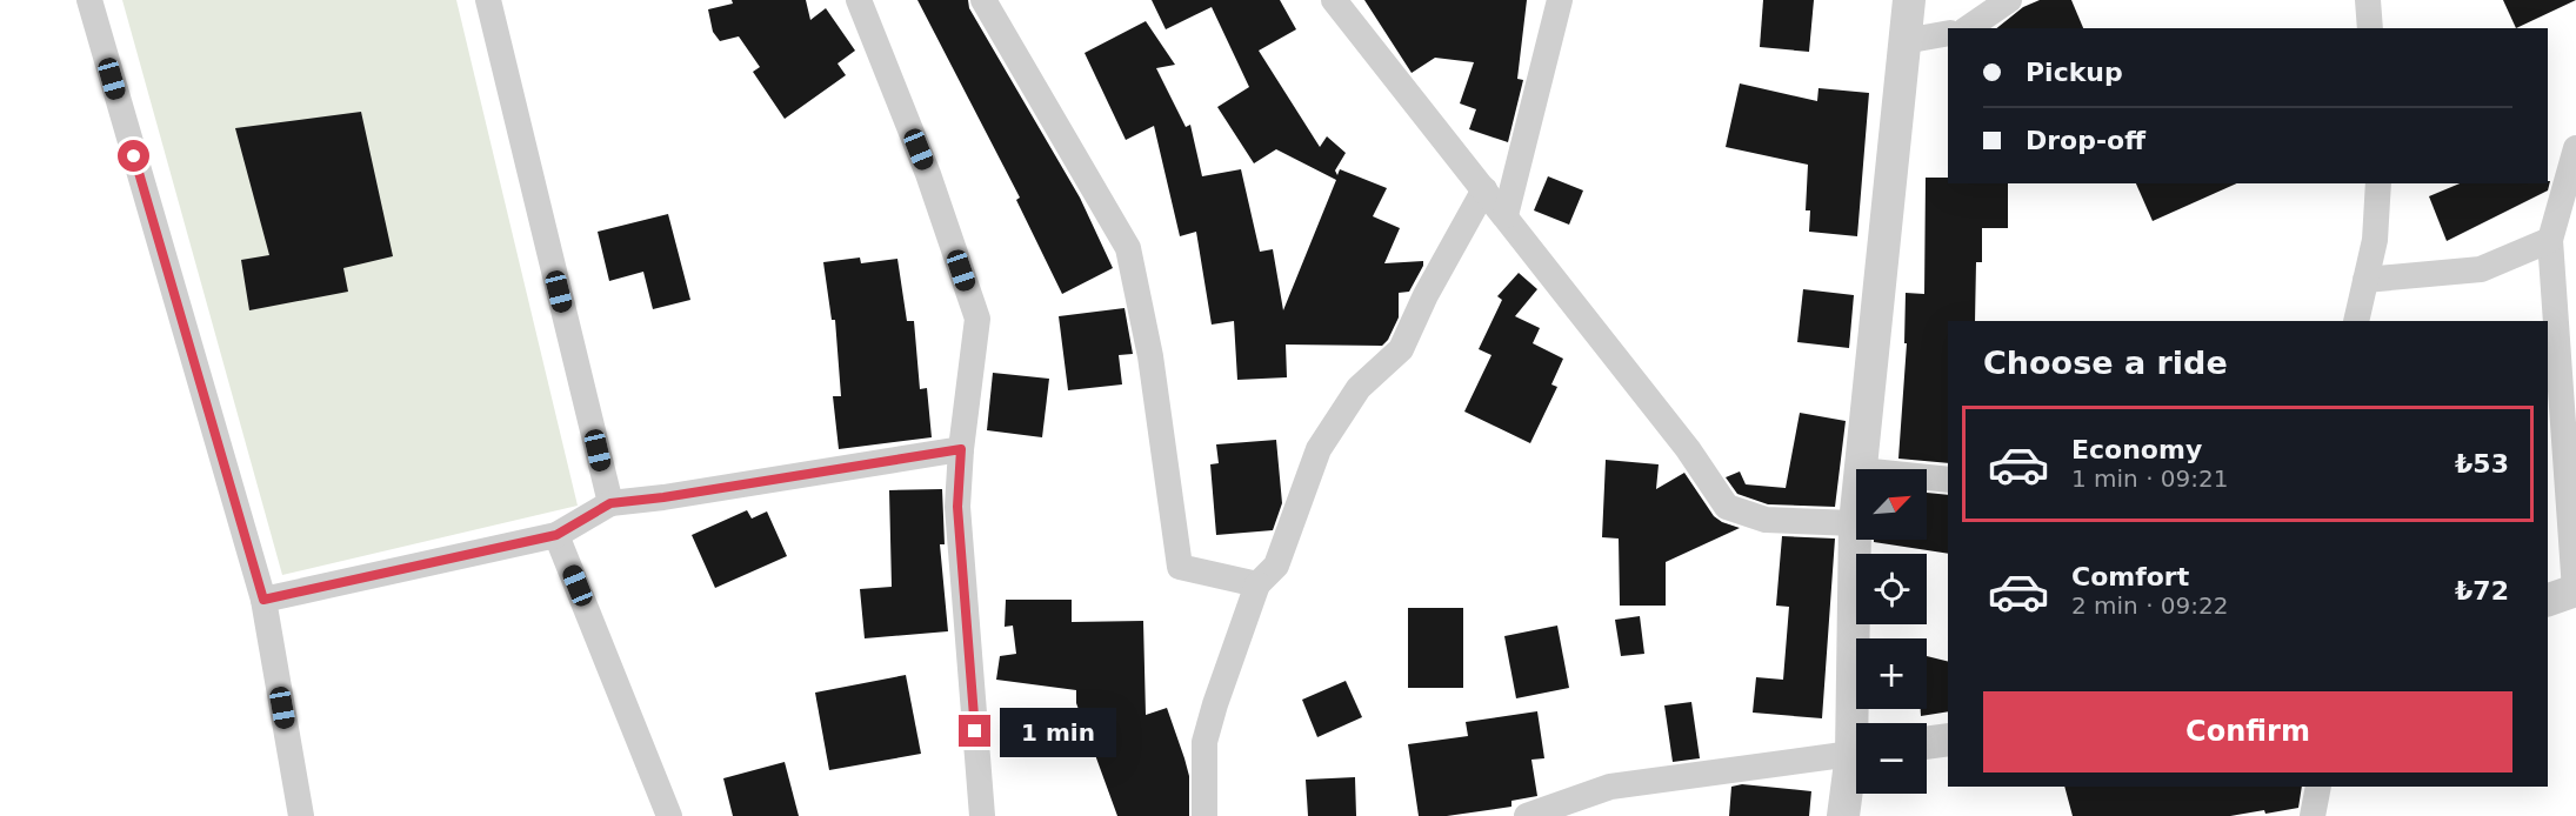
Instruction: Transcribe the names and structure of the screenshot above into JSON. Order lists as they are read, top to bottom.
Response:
{
  "north": "top right",
  "page": {
    "banner": ["Pickup", "Drop-off"],
    "heading": "Choose a ride",
    "list": [
      {
        "name": "Economy",
        "note": "1 min · 09:21",
        "value": "₺53"
      },
      {
        "name": "Comfort",
        "note": "2 min · 09:22",
        "value": "₺72"
      }
    ],
    "map_buttons": ["+", "−"],
    "buttons": "Confirm",
    "bubble": "1 min"
  }
}
